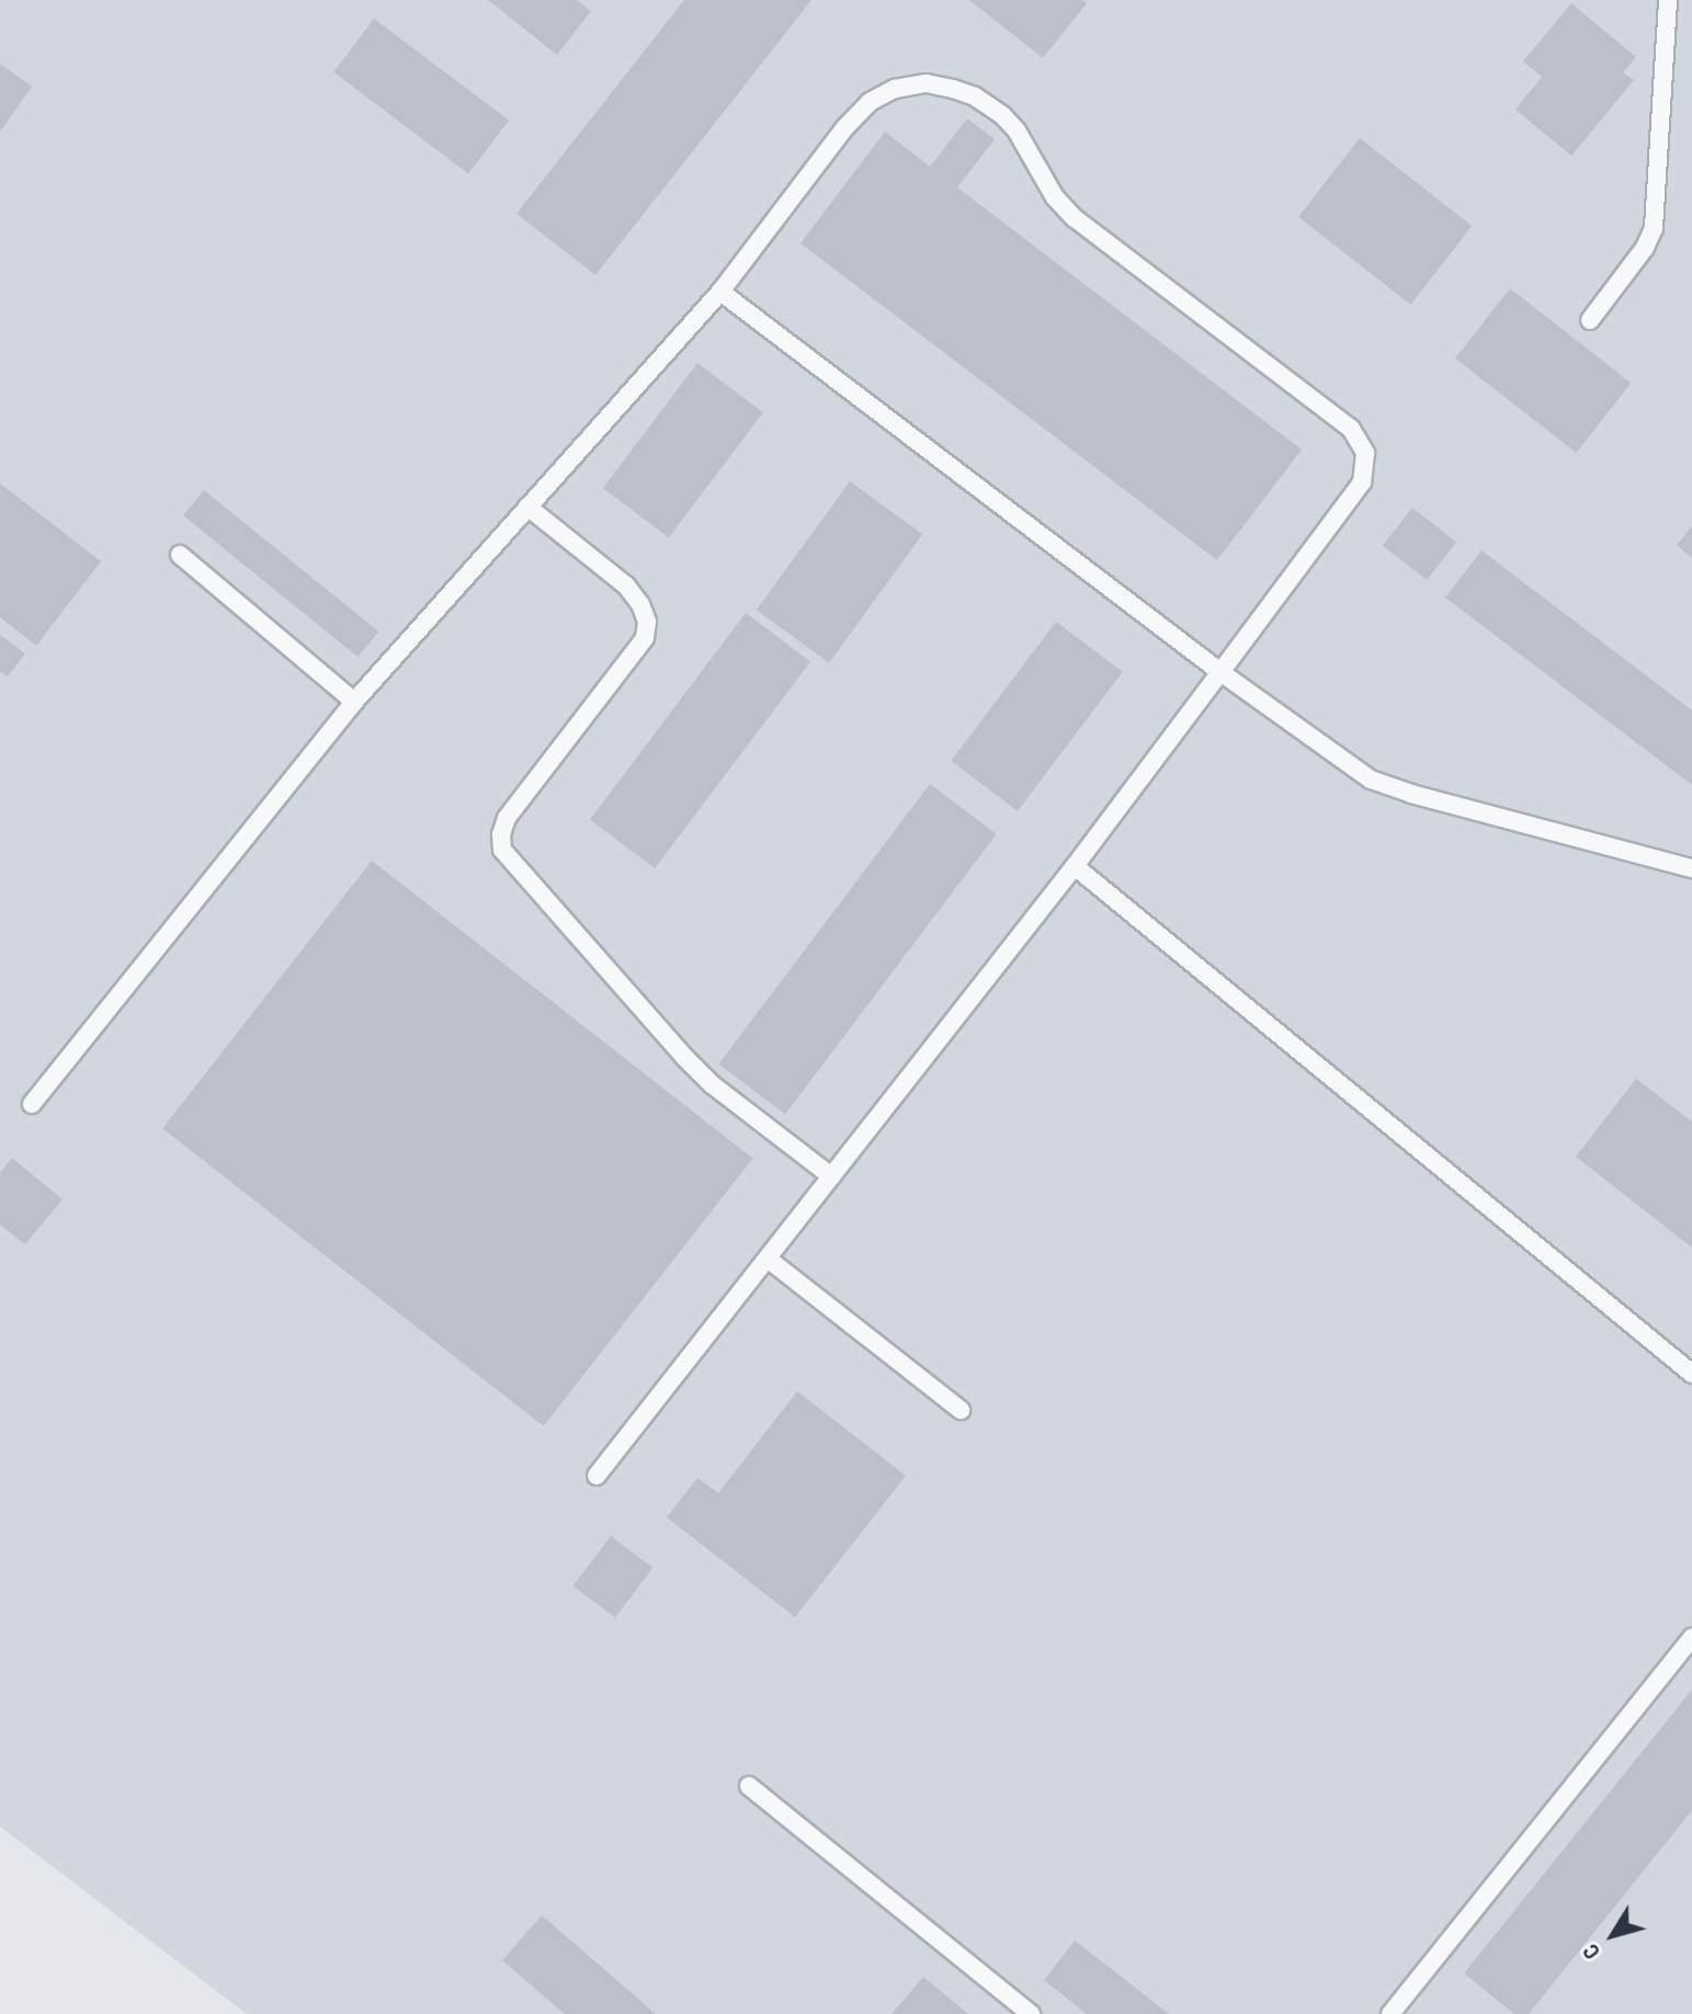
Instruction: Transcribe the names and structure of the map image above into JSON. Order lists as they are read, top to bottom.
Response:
{
  "north": "bottom left"
}
